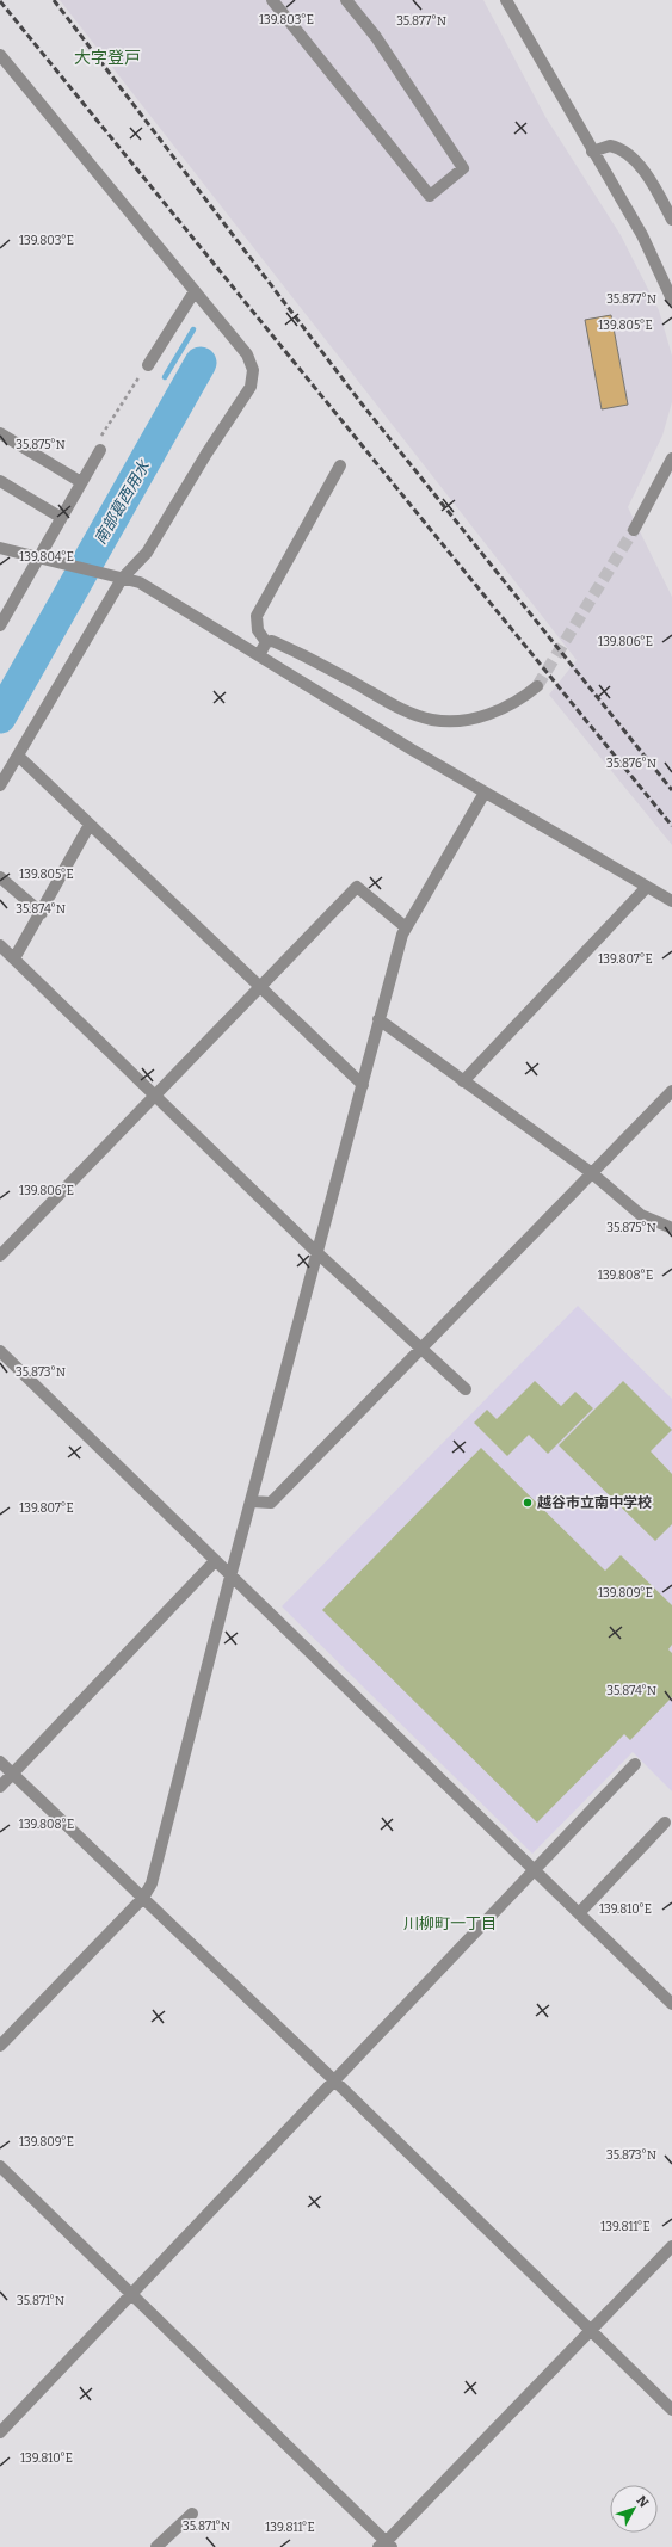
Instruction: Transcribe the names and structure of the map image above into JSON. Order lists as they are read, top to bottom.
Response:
{
  "districts": ["大字登戸", "川柳町一丁目"],
  "water": ["南部葛西用水"],
  "places": ["越谷市立南中学校"],
  "north": "top right",
  "coordinates": [
    "139.803°E",
    "35.877°N",
    "139.805°E",
    "35.875°N",
    "139.804°E",
    "139.806°E",
    "35.876°N",
    "35.874°N",
    "139.807°E",
    "139.808°E",
    "35.873°N",
    "139.809°E",
    "139.810°E",
    "139.811°E",
    "35.871°N"
  ]
}
